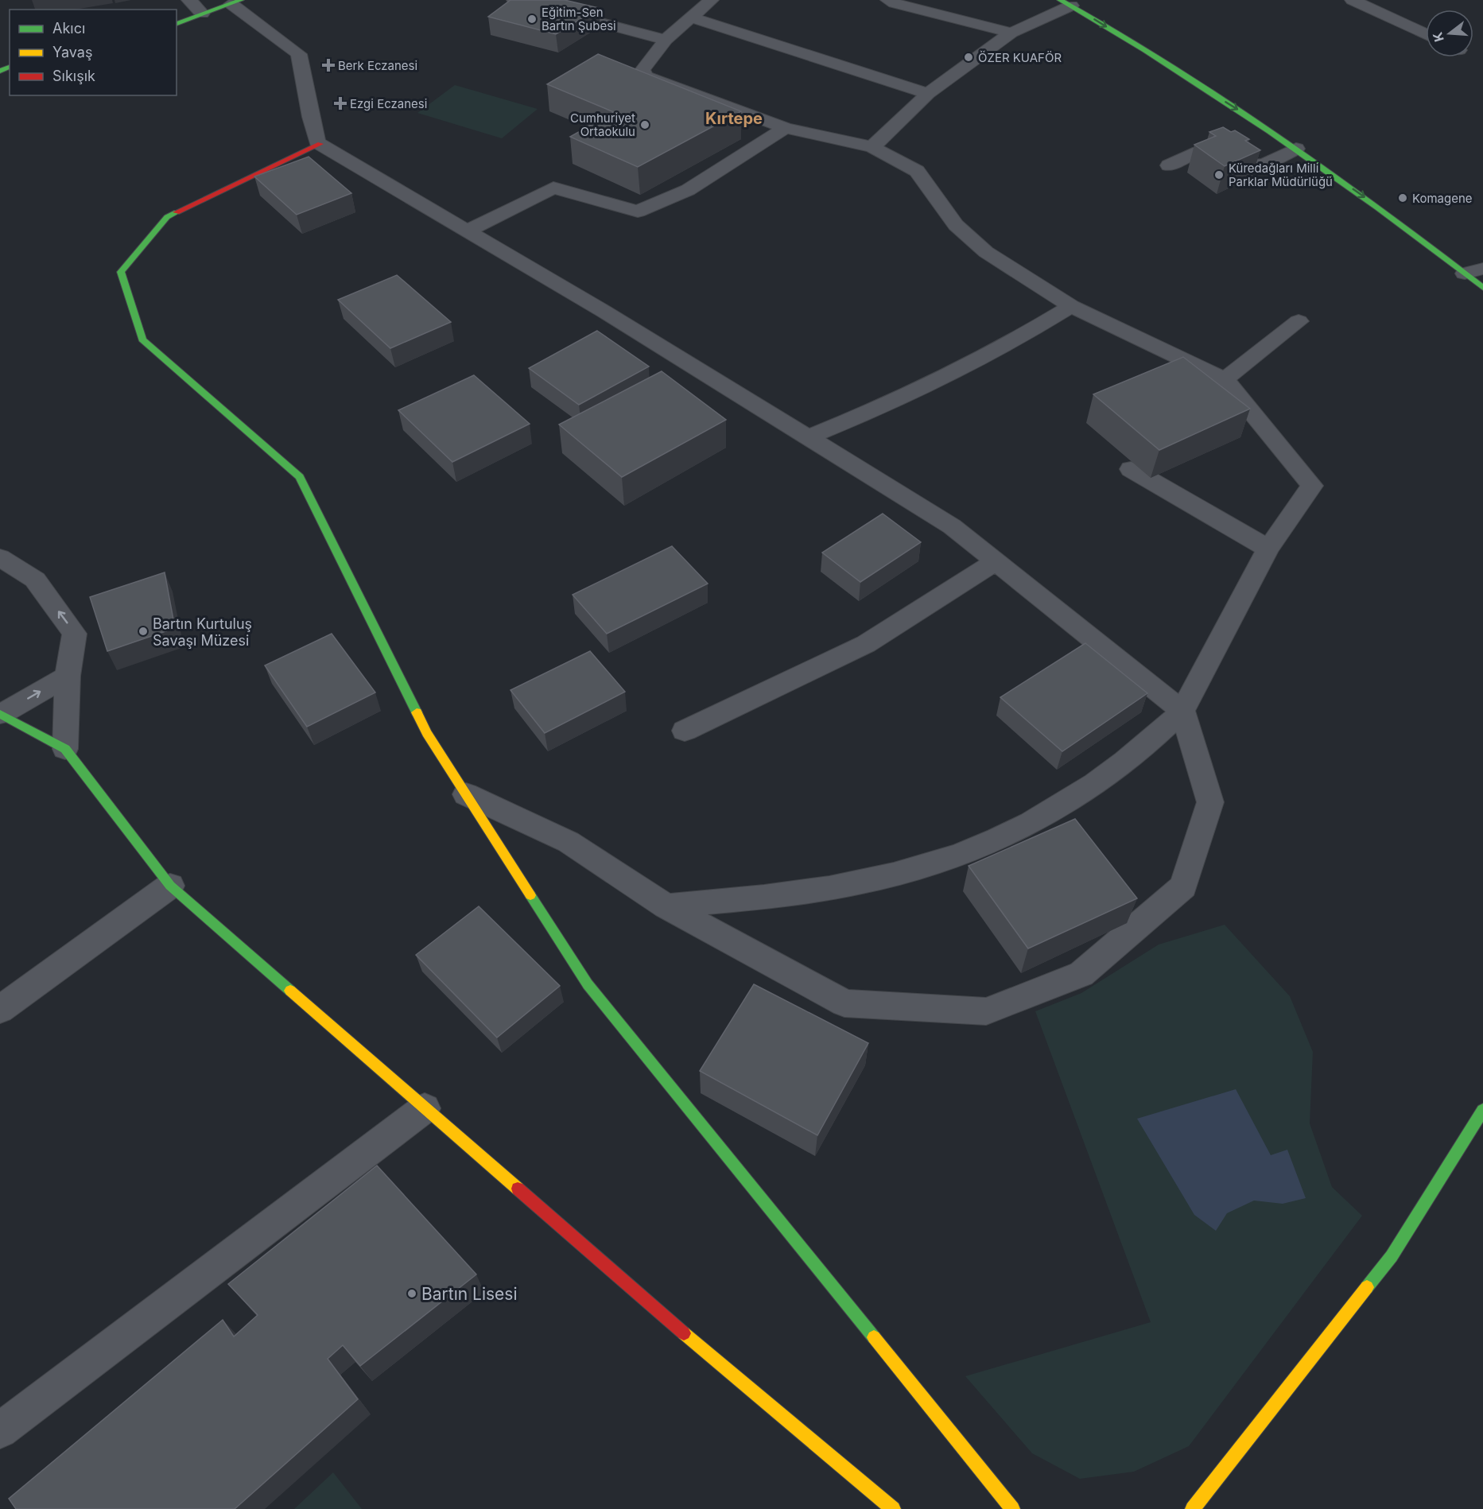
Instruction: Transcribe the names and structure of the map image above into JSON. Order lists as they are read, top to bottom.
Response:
{
  "districts": ["Kırtepe"],
  "places": {
    "other": [
      "Eğitim-Sen Bartın Şubesi",
      "ÖZER KUAFÖR",
      "Cumhuriyet Ortaokulu",
      "Küredağları Milli Parklar Müdürlüğü",
      "Komagene",
      "Bartın Kurtuluş Savaşı Müzesi",
      "Bartın Lisesi"
    ],
    "health": ["Berk Eczanesi", "Ezgi Eczanesi"]
  },
  "legend": ["Akıcı", "Yavaş", "Sıkışık"],
  "north": "left"
}
